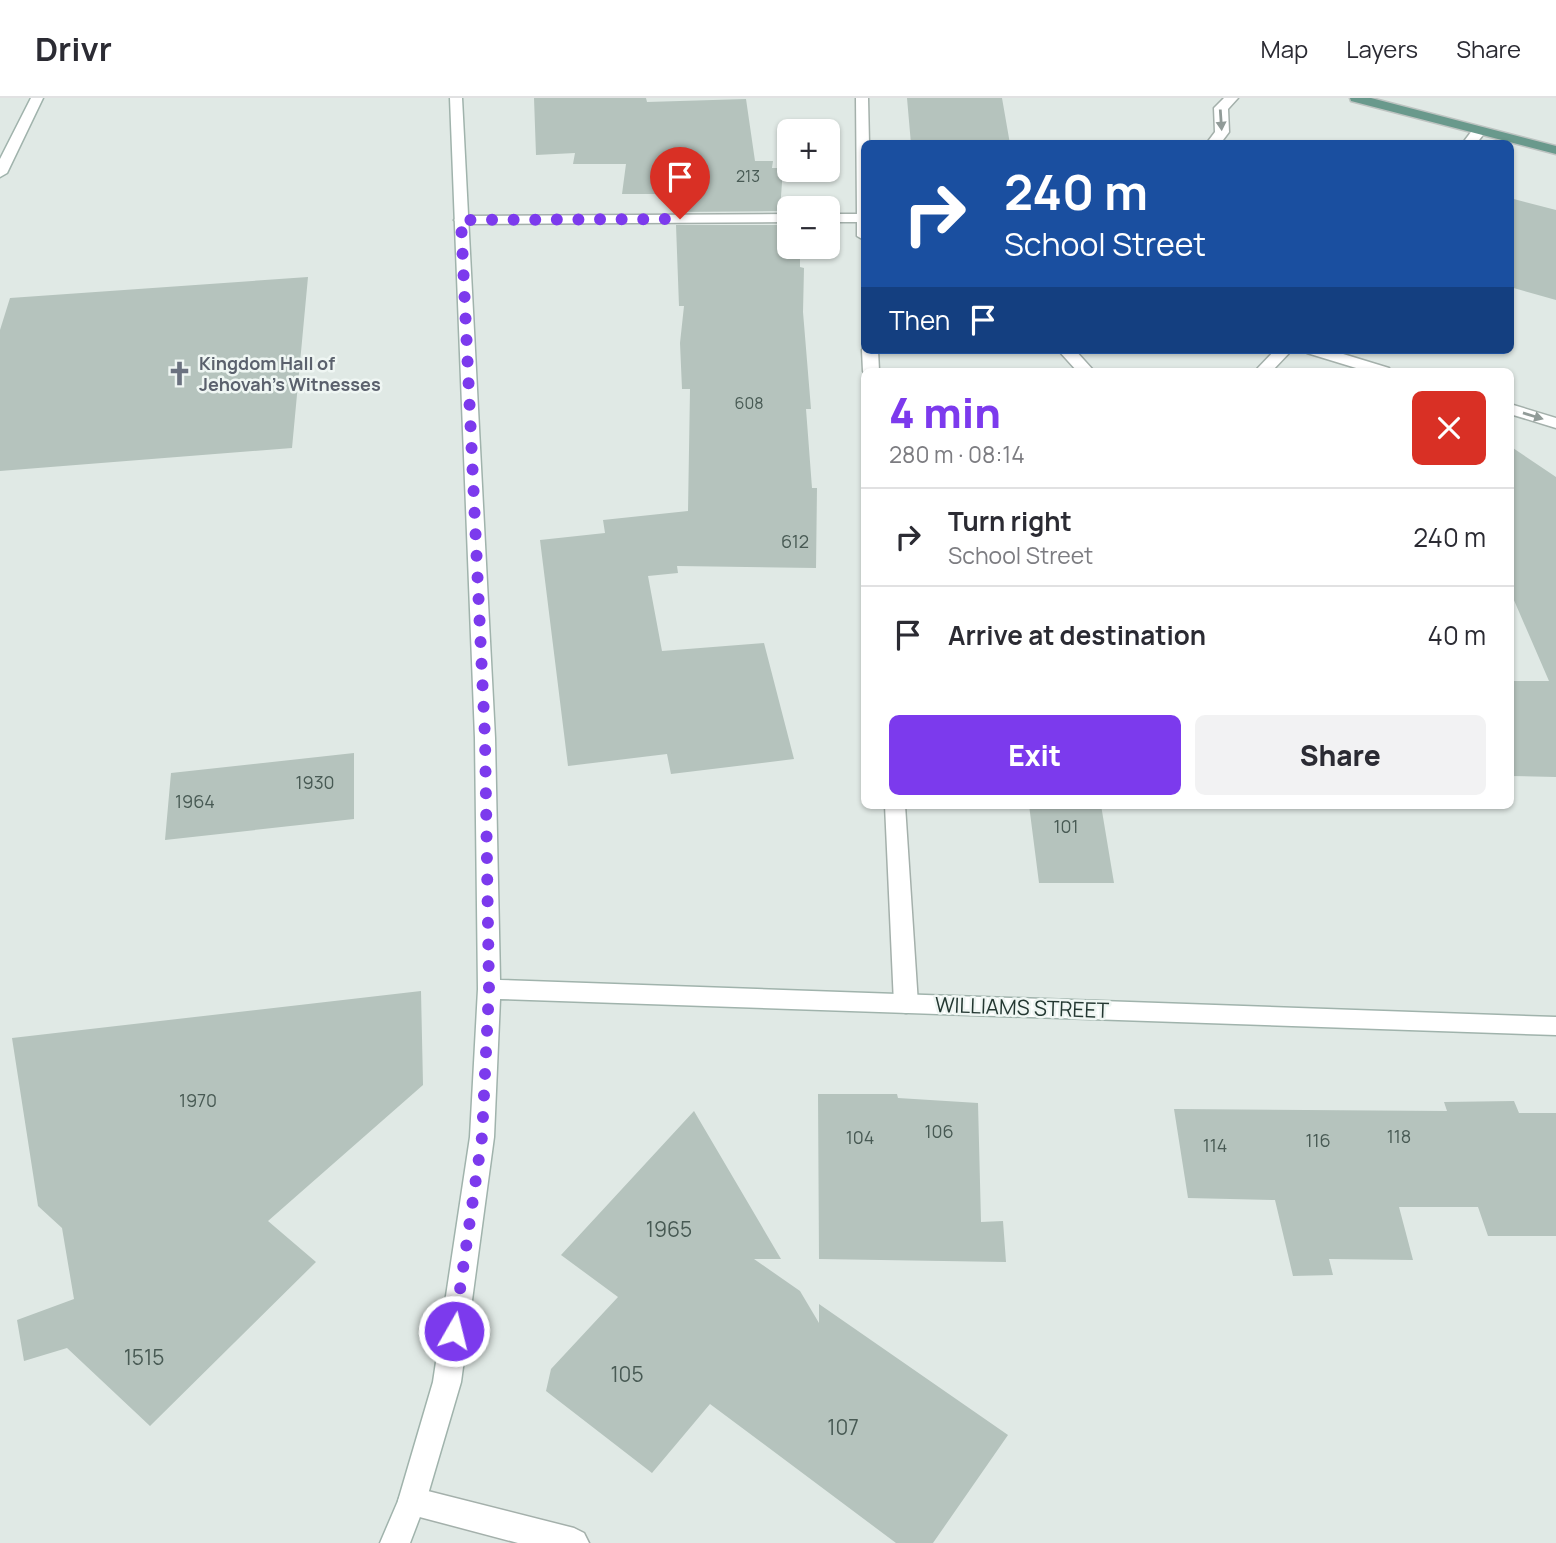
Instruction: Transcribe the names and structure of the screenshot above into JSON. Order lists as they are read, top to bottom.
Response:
{
  "streets": {
    "street": ["WILLIAMS STREET"]
  },
  "places": {
    "church": ["Kingdom Hall of Jehovah’s Witnesses"]
  },
  "house_numbers": [
    "213",
    "608",
    "612",
    "1930",
    "1964",
    "101",
    "1970",
    "106",
    "118",
    "104",
    "116",
    "114",
    "1965",
    "1515",
    "105",
    "107"
  ],
  "page": {
    "header": "Drivr",
    "nav": ["Map", "Layers", "Share"],
    "map_buttons": ["+", "−"],
    "turn": ["240 m", "School Street"],
    "then": "Then",
    "heading": ["4 min", "280 m · 08:14"],
    "list": [
      {
        "name": "Turn right",
        "note": "School Street",
        "value": "240 m"
      },
      {
        "name": "Arrive at destination",
        "value": "40 m"
      }
    ],
    "buttons": ["Exit", "Share"]
  }
}
